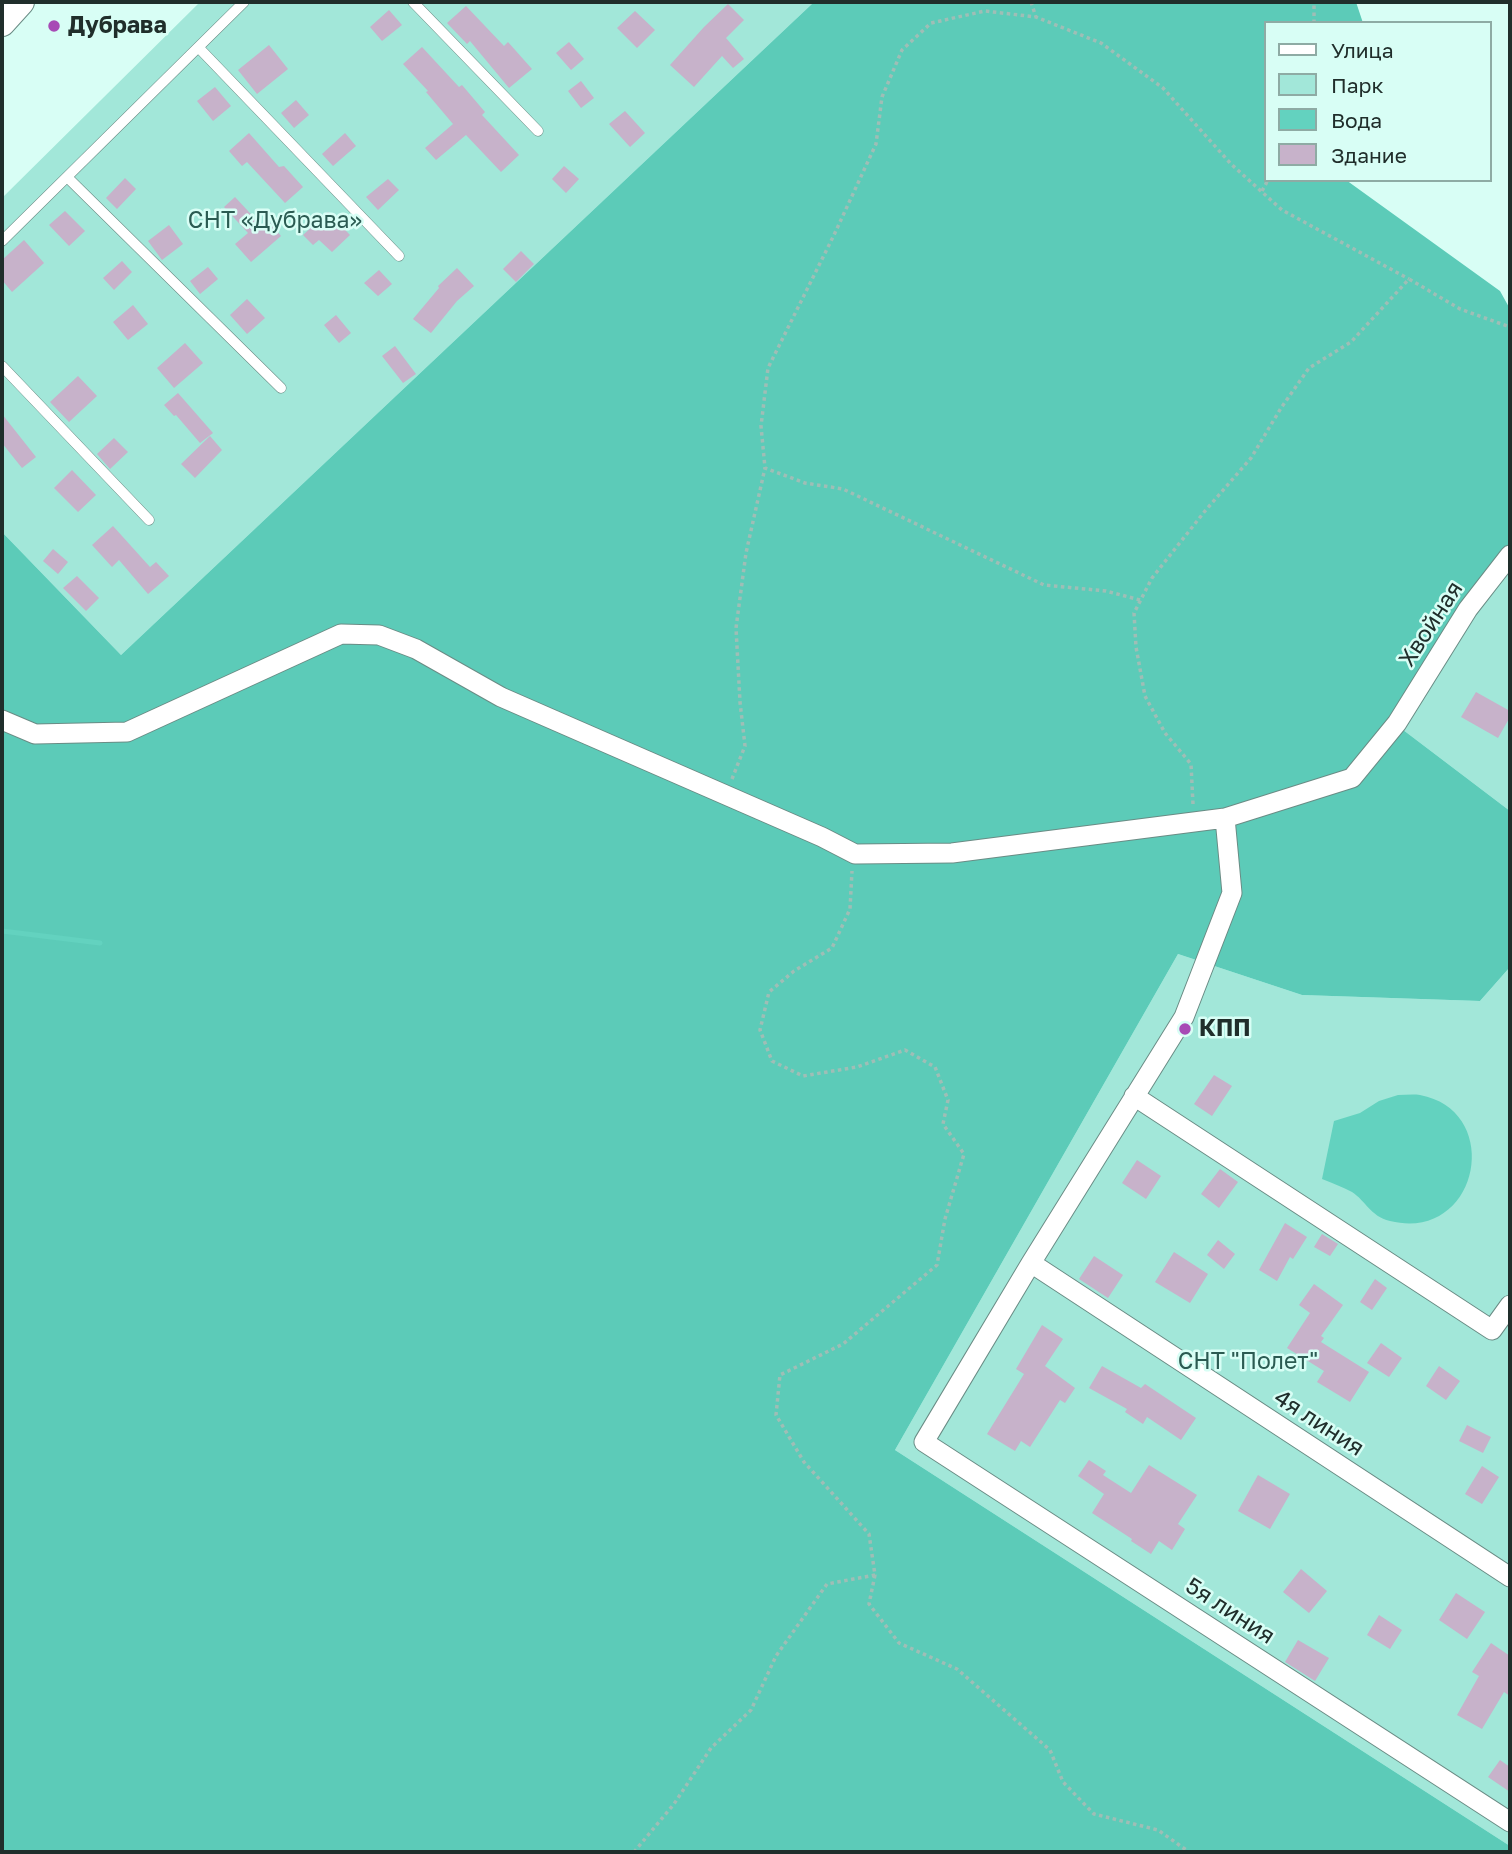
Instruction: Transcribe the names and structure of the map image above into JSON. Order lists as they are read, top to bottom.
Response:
{
  "streets": {
    "street": ["Хвойная", "4я линия", "5я линия"]
  },
  "crossings": [
    ["4я линия", "5я линия"]
  ],
  "parks": ["СНТ «Дубрава»", "СНТ \"Полет\""],
  "places": ["Дубрава", "КПП"],
  "legend": [
    "Улица",
    "Парк",
    "Вода",
    "Здание"
  ]
}
